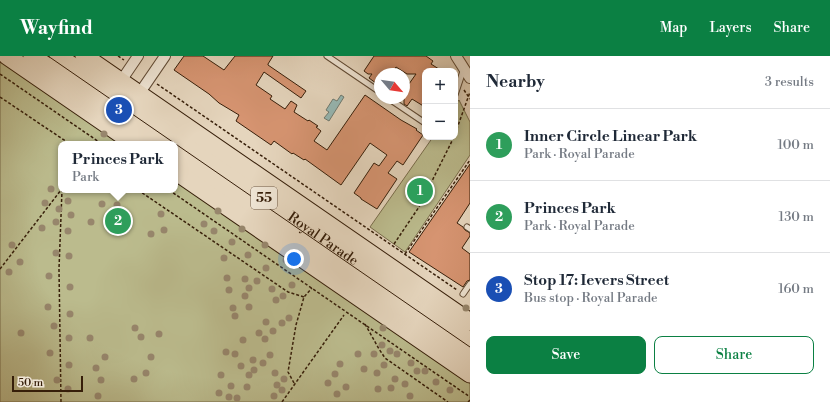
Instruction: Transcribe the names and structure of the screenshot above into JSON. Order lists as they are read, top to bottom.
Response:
{
  "streets": {
    "highway": ["55", "Royal Parade"]
  },
  "scale_bar": "50 m",
  "north": "bottom right",
  "page": {
    "header": "Wayfind",
    "nav": ["Map", "Layers", "Share"],
    "heading": ["Nearby", "3 results"],
    "map_buttons": ["+", "−"],
    "pins": ["3", "1", "2"],
    "list": [
      {
        "mark": "1",
        "name": "Inner Circle Linear Park",
        "note": "Park · Royal Parade",
        "value": "100 m"
      },
      {
        "mark": "2",
        "name": "Princes Park",
        "note": "Park · Royal Parade",
        "value": "130 m"
      },
      {
        "mark": "3",
        "name": "Stop 17: Ievers Street",
        "note": "Bus stop · Royal Parade",
        "value": "160 m"
      }
    ],
    "popup": ["Princes Park", "Park"],
    "buttons": ["Save", "Share"],
    "scale": "50 m"
  }
}
